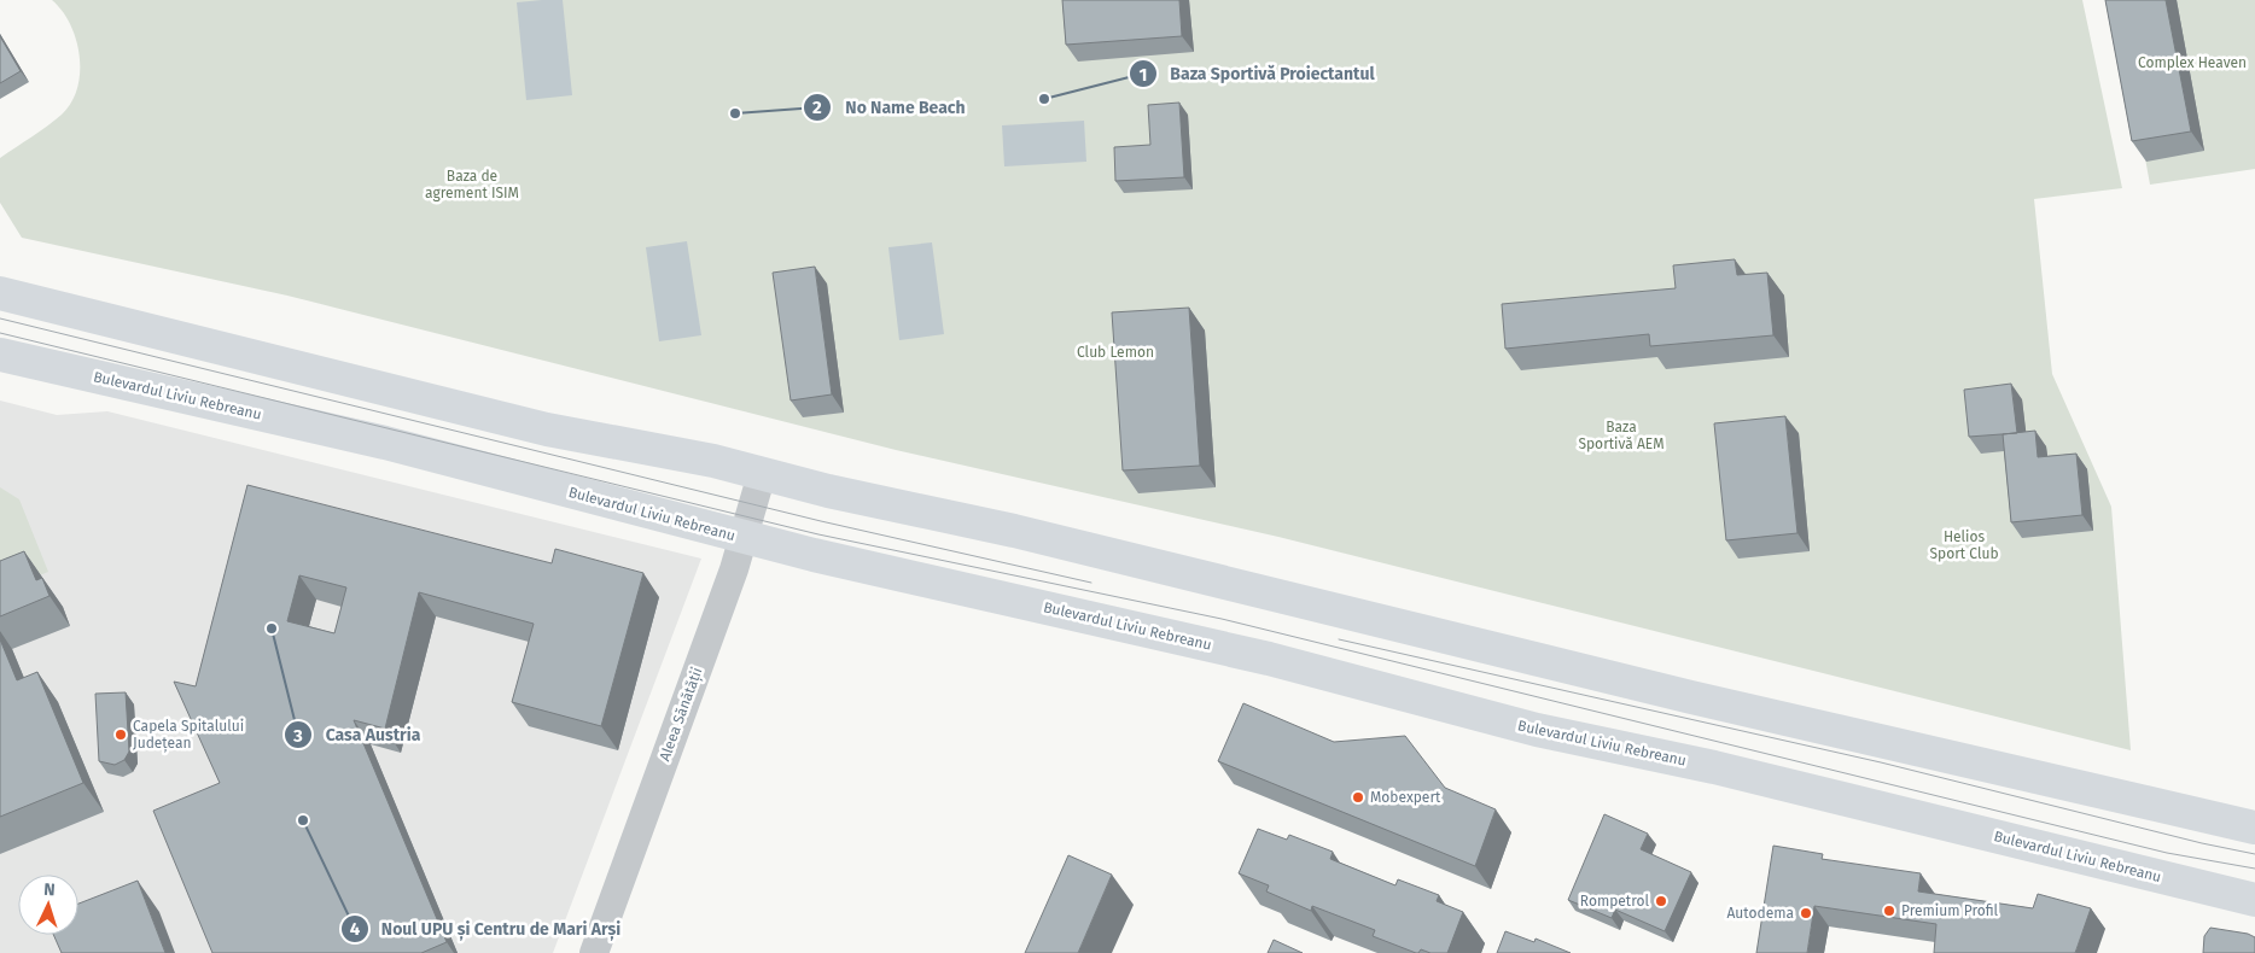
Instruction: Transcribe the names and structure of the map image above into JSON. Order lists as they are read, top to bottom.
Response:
{
  "streets": {
    "main road": ["Bulevardul Liviu Rebreanu"],
    "street": ["Aleea Sănătății"]
  },
  "crossings": [
    ["Bulevardul Liviu Rebreanu", "Aleea Sănătății"]
  ],
  "parks": [
    "Complex Heaven",
    "Baza de agrement ISIM",
    "Club Lemon",
    "Baza Sportivă AEM",
    "Helios Sport Club"
  ],
  "places": [
    "Baza Sportivă Proiectantul",
    "No Name Beach",
    "Casa Austria",
    "Capela Spitalului Județean",
    "Mobexpert",
    "Noul UPU și Centru de Mari Arși",
    "Rompetrol",
    "Premium Profil",
    "Autodema"
  ],
  "north": "top"
}
